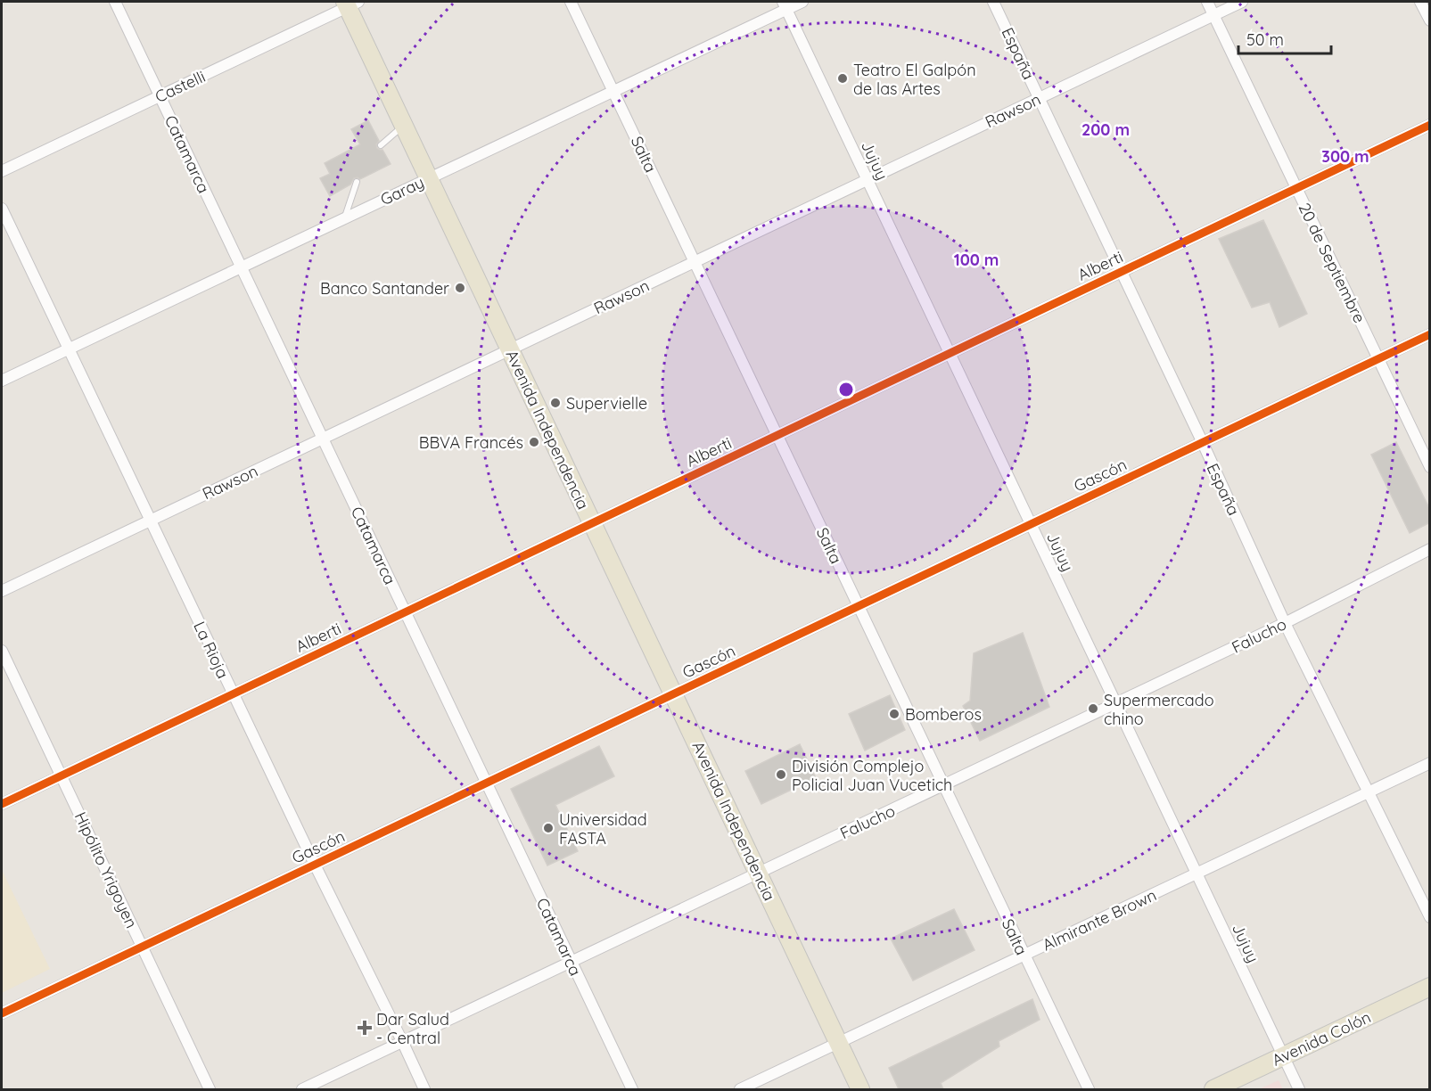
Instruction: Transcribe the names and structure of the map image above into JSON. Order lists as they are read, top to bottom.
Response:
{
  "streets": {
    "main road": ["Avenida Independencia", "Avenida Colón"],
    "street": [
      "España",
      "Castelli",
      "Rawson",
      "Catamarca",
      "Salta",
      "Jujuy",
      "Garay",
      "20 de Septiembre",
      "Alberti",
      "Gascón",
      "Falucho",
      "La Rioja",
      "Hipólito Yrigoyen",
      "Almirante Brown"
    ]
  },
  "crossings": [
    ["España", "Rawson"],
    ["España", "Alberti"],
    ["España", "Gascón"],
    ["España", "Falucho"],
    ["España", "Almirante Brown"],
    ["Castelli", "Catamarca"],
    ["Castelli", "Avenida Independencia"],
    ["Rawson", "Catamarca"],
    ["Rawson", "Salta"],
    ["Rawson", "Jujuy"],
    ["Rawson", "20 de Septiembre"],
    ["Rawson", "Avenida Independencia"],
    ["Rawson", "La Rioja"],
    ["Catamarca", "Garay"],
    ["Catamarca", "Alberti"],
    ["Catamarca", "Gascón"],
    ["Catamarca", "Falucho"],
    ["Salta", "Garay"],
    ["Salta", "Alberti"],
    ["Salta", "Gascón"],
    ["Salta", "Falucho"],
    ["Salta", "Almirante Brown"],
    ["Jujuy", "Garay"],
    ["Jujuy", "Alberti"],
    ["Jujuy", "Gascón"],
    ["Jujuy", "Falucho"],
    ["Jujuy", "Almirante Brown"],
    ["Jujuy", "Avenida Colón"],
    ["Garay", "Avenida Independencia"],
    ["Garay", "La Rioja"],
    ["20 de Septiembre", "Alberti"],
    ["20 de Septiembre", "Gascón"],
    ["Alberti", "Avenida Independencia"],
    ["Alberti", "La Rioja"],
    ["Alberti", "Hipólito Yrigoyen"],
    ["Avenida Independencia", "Gascón"],
    ["Avenida Independencia", "Falucho"],
    ["Avenida Independencia", "Almirante Brown"],
    ["Gascón", "La Rioja"],
    ["Gascón", "Hipólito Yrigoyen"],
    ["Falucho", "La Rioja"]
  ],
  "places": {
    "other": [
      "Teatro El Galpón de las Artes",
      "Banco Santander",
      "Supervielle",
      "BBVA Francés",
      "Supermercado chino",
      "Bomberos",
      "División Complejo Policial Juan Vucetich",
      "Universidad FASTA"
    ],
    "health": ["Dar Salud - Central"]
  },
  "scale_bar": "50 m",
  "rings": ["200 m", "300 m", "100 m"]
}
